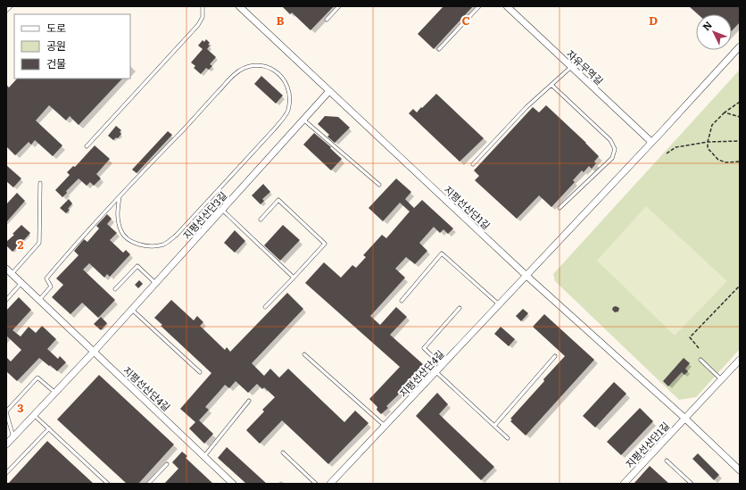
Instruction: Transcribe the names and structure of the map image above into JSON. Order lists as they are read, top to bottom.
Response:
{
  "streets": {
    "street": [
      "자유무역길",
      "지평선산단1길",
      "지평선산단3길",
      "지평선산단4길"
    ]
  },
  "crossings": [
    ["지평선산단1길", "지평선산단3길"],
    ["지평선산단1길", "지평선산단4길"],
    ["지평선산단3길", "지평선산단4길"]
  ],
  "legend": ["도로", "공원", "건물"],
  "north": "top left",
  "grid": {
    "columns": ["B", "C", "D"],
    "rows": ["2", "3"]
  }
}
